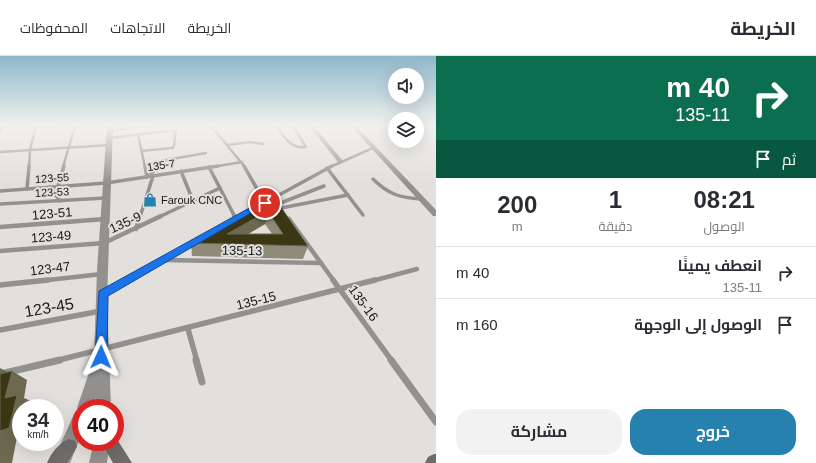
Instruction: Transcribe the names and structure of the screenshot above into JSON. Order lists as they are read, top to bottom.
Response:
{
  "streets": {
    "lane": [
      "135-7",
      "123-55",
      "123-53",
      "123-51",
      "135-9",
      "123-49",
      "135-13",
      "123-47",
      "135-15",
      "135-16",
      "123-45"
    ]
  },
  "crossings": [
    ["135-7", "123-55"],
    ["135-9", "123-49"],
    ["135-13", "135-16"],
    ["135-15", "135-16"]
  ],
  "places": {
    "shop": ["Farouk CNC"]
  },
  "page": {
    "header": "الخريطة",
    "nav": ["الخريطة", "الاتجاهات", "المحفوظات"],
    "turn": ["40 m", "135-11"],
    "then": "ثم",
    "eta": [
      "08:21",
      "الوصول",
      "1",
      "دقيقة",
      "200",
      "m"
    ],
    "list": [
      {
        "name": "انعطف يمينًا",
        "note": "135-11",
        "value": "40 m"
      },
      {
        "name": "الوصول إلى الوجهة",
        "value": "160 m"
      }
    ],
    "speed": "34 km/h",
    "limit": "40",
    "buttons": ["خروج", "مشاركة"]
  }
}
